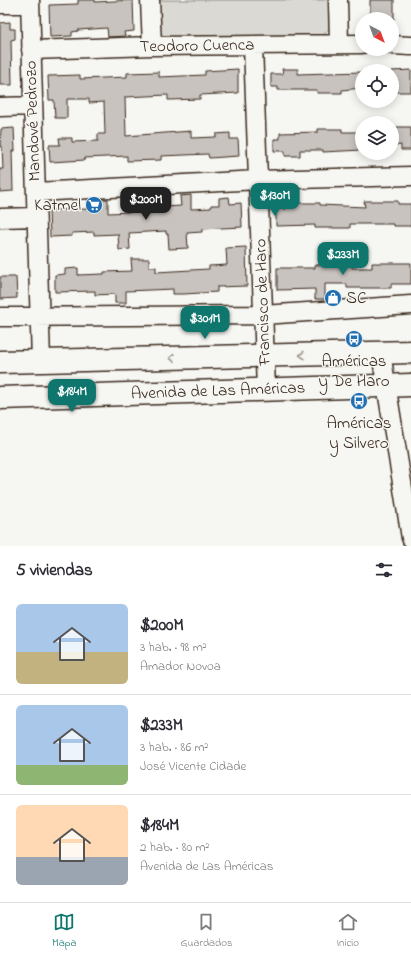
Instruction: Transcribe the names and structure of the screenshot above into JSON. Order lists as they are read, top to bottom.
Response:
{
  "streets": {
    "main road": ["Avenida de Las Américas"],
    "street": ["Teodoro Cuenca", "Mandové Pedrozo", "Francisco de Haro"]
  },
  "crossings": [
    ["Teodoro Cuenca", "Mandové Pedrozo"],
    ["Teodoro Cuenca", "Francisco de Haro"],
    ["Mandové Pedrozo", "Avenida de Las Américas"],
    ["Francisco de Haro", "Avenida de Las Américas"]
  ],
  "places": {
    "supermarket": ["Katmel"],
    "shop": ["SC"],
    "bus stop": ["Américas y De Haro", "Américas y Silvero"]
  },
  "north": "bottom right",
  "page": {
    "price": [
      "$130M",
      "$200M",
      "$233M",
      "$301M",
      "$184M"
    ],
    "heading": "5 viviendas",
    "list": [
      {
        "name": "$200M",
        "note": "3 hab. · 98 m² · Amador Novoa"
      },
      {
        "name": "$233M",
        "note": "3 hab. · 86 m² · José Vicente Cidade"
      },
      {
        "name": "$184M",
        "note": "2 hab. · 80 m² · Avenida de Las Américas"
      }
    ],
    "tabs": ["Mapa", "Guardados", "Inicio"]
  }
}
